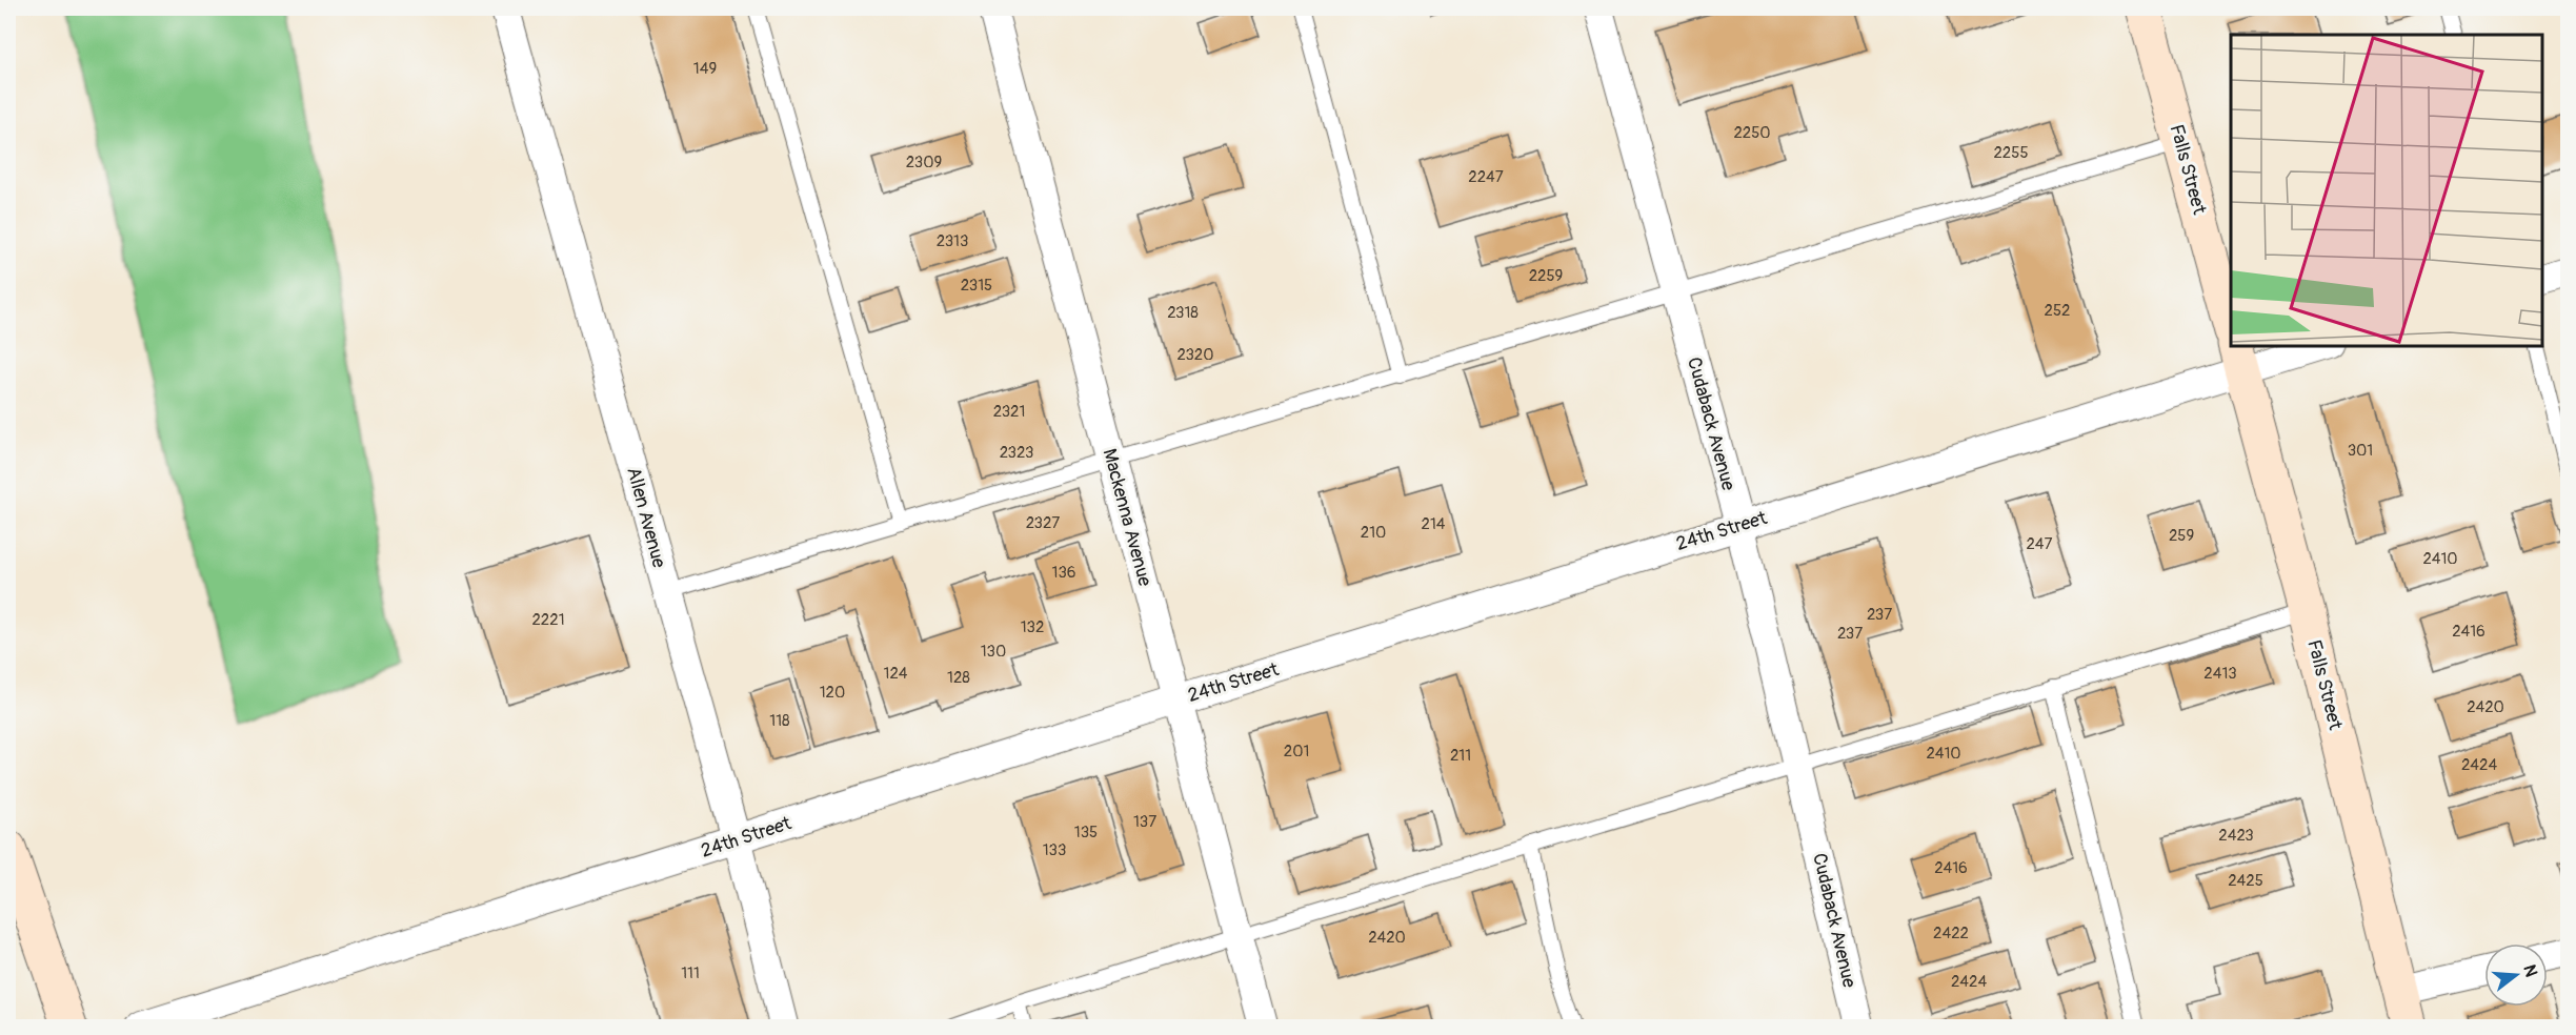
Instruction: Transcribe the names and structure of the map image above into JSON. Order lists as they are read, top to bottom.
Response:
{
  "streets": {
    "street": [
      "Falls Street",
      "Cudaback Avenue",
      "Allen Avenue",
      "Mackenna Avenue",
      "24th Street"
    ]
  },
  "crossings": [
    ["Falls Street", "24th Street"],
    ["Cudaback Avenue", "24th Street"],
    ["Allen Avenue", "24th Street"],
    ["Mackenna Avenue", "24th Street"]
  ],
  "house_numbers": [
    "149",
    "2250",
    "2255",
    "2309",
    "2247",
    "2313",
    "2259",
    "2315",
    "252",
    "2318",
    "2320",
    "2321",
    "301",
    "2323",
    "2327",
    "214",
    "210",
    "259",
    "247",
    "2410",
    "136",
    "237",
    "2221",
    "132",
    "2416",
    "237",
    "130",
    "124",
    "2413",
    "128",
    "120",
    "2420",
    "118",
    "201",
    "2410",
    "211",
    "2424",
    "137",
    "135",
    "2423",
    "133",
    "2416",
    "2425",
    "2422",
    "2420",
    "111",
    "2424"
  ],
  "north": "right"
}
